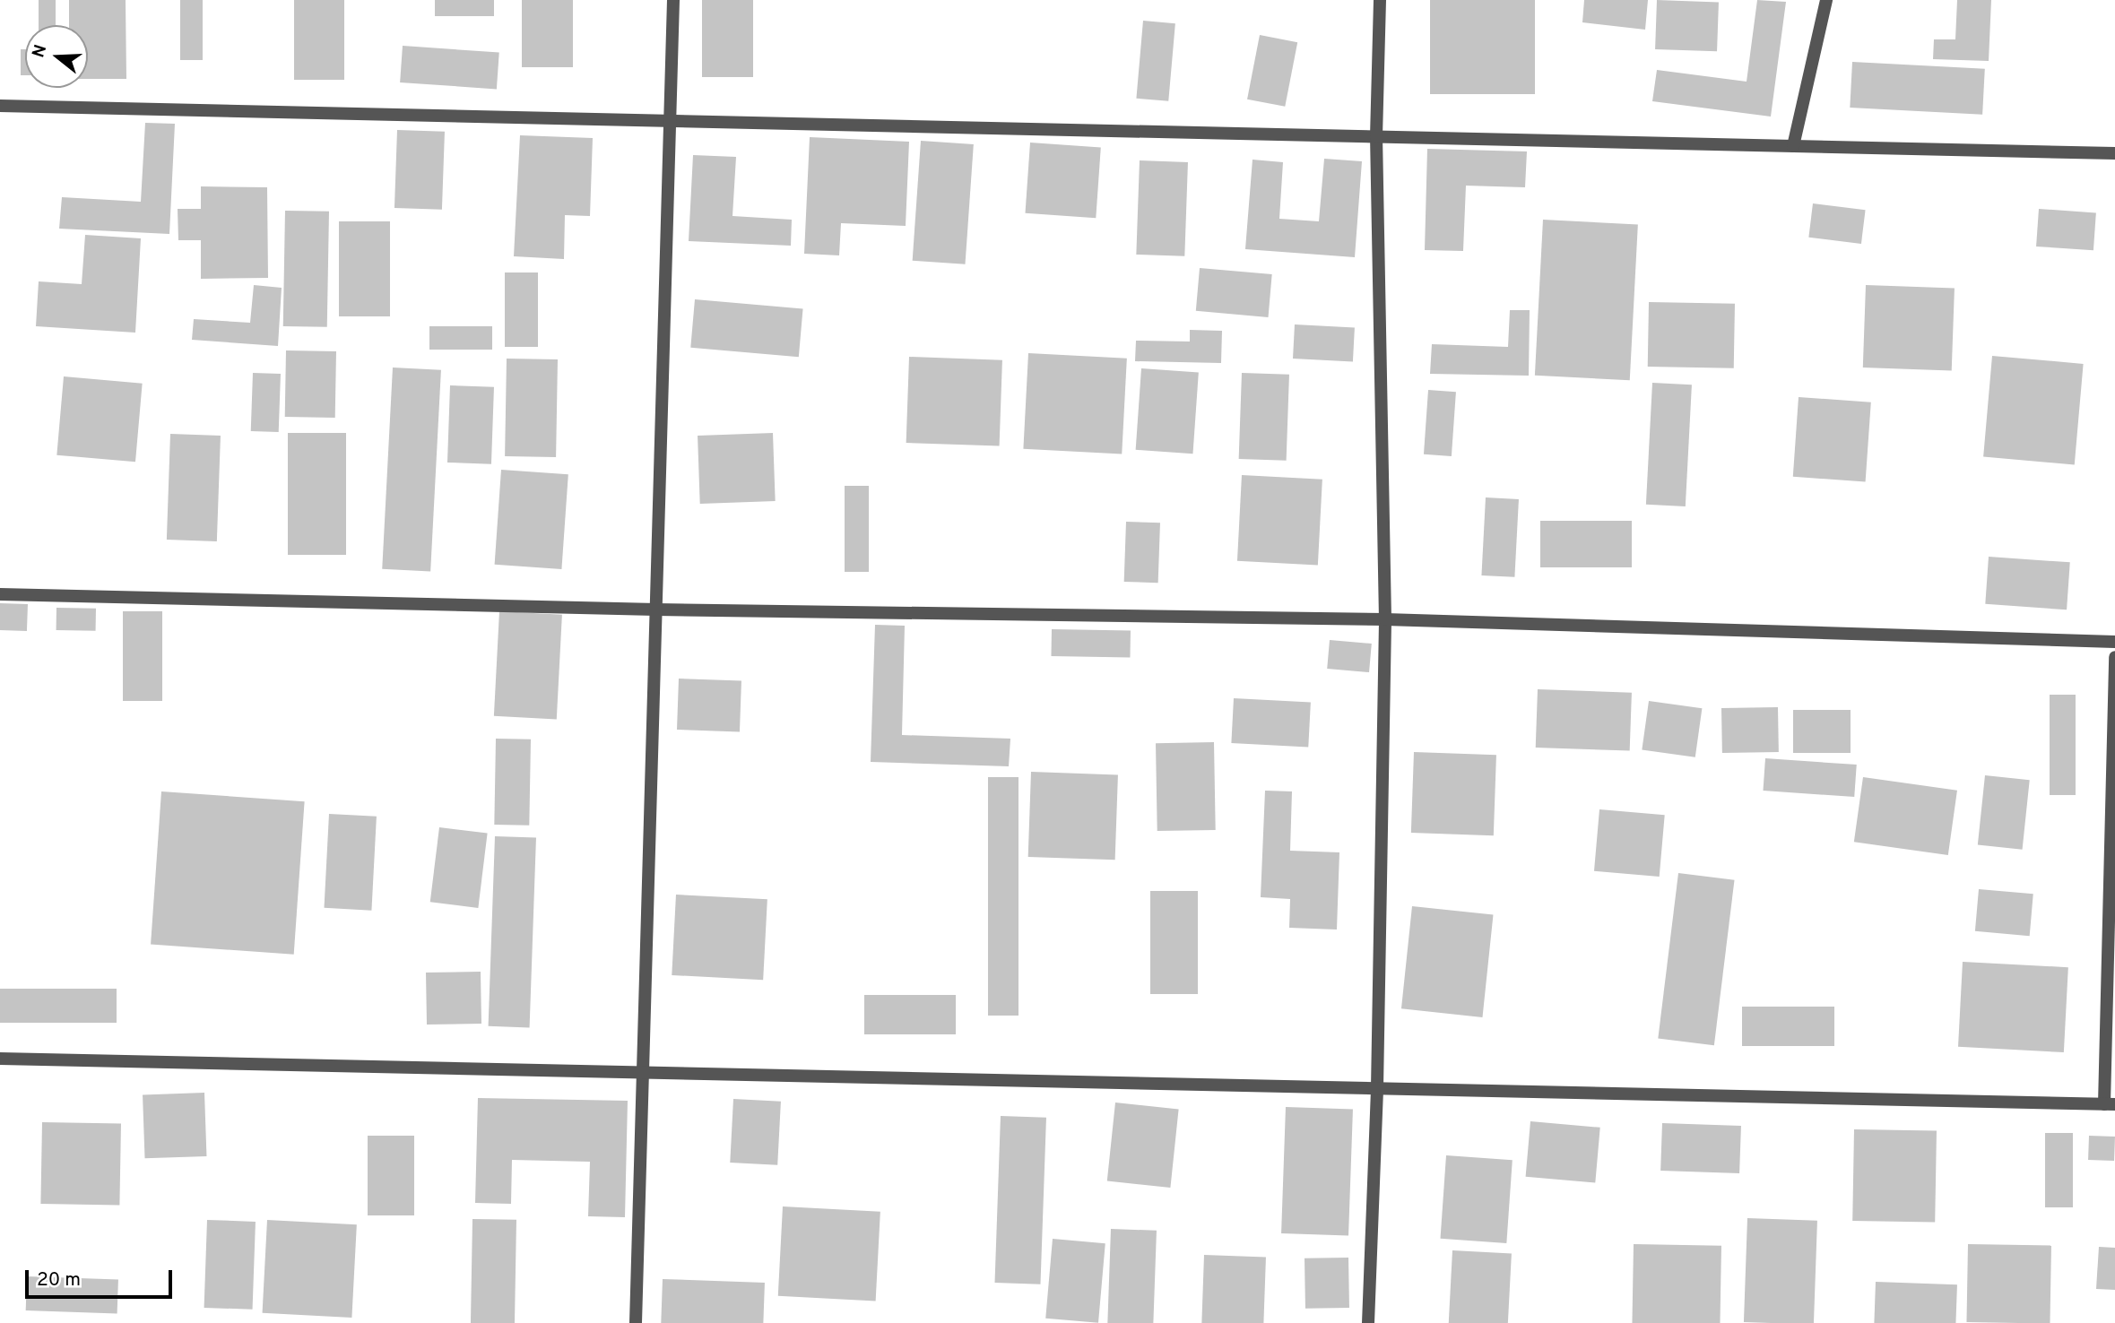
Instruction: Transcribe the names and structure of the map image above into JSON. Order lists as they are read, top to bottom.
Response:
{
  "scale_bar": "20 m",
  "north": "left"
}
